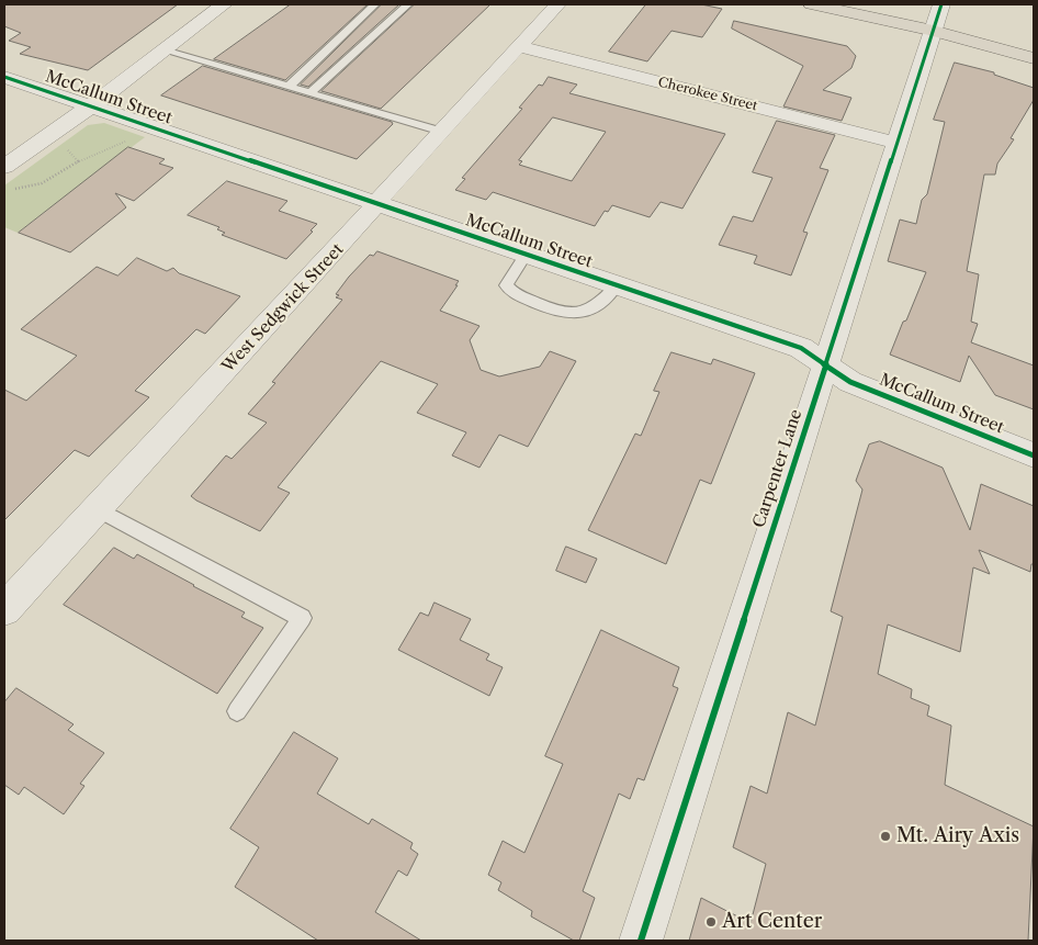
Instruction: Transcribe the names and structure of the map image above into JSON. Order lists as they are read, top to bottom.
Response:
{
  "streets": {
    "street": [
      "Cherokee Street",
      "McCallum Street",
      "West Sedgwick Street",
      "Carpenter Lane"
    ]
  },
  "crossings": [
    ["Cherokee Street", "West Sedgwick Street"],
    ["Cherokee Street", "Carpenter Lane"],
    ["McCallum Street", "West Sedgwick Street"],
    ["McCallum Street", "Carpenter Lane"]
  ],
  "places": ["Mt. Airy Axis", "Art Center"]
}
